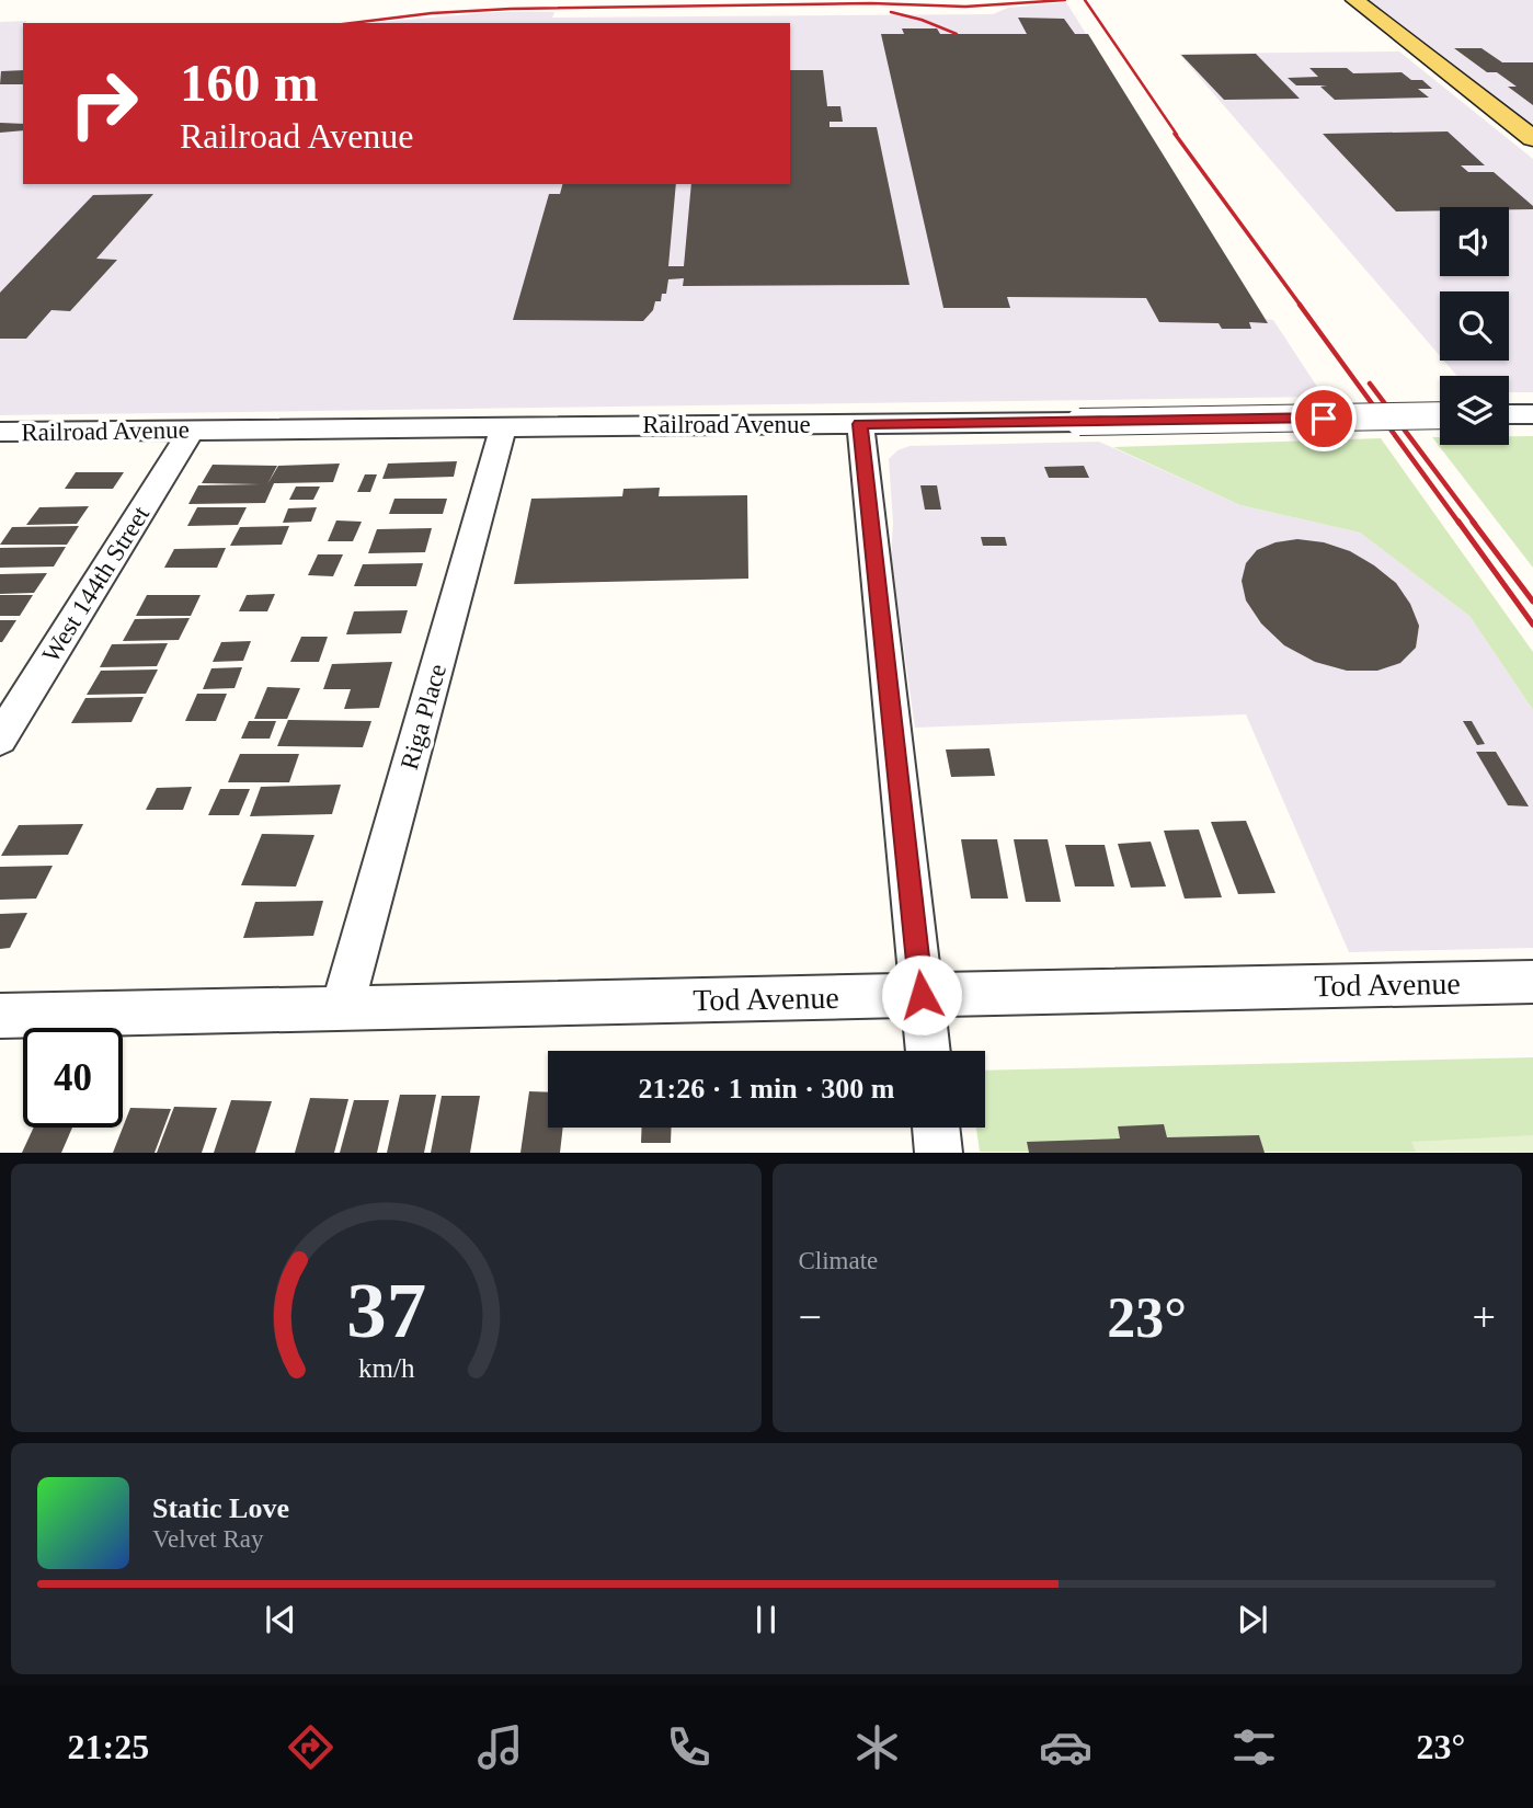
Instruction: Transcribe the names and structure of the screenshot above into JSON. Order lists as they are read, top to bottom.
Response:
{
  "streets": {
    "street": [
      "Railroad Avenue",
      "West 144th Street",
      "Riga Place",
      "Tod Avenue"
    ]
  },
  "crossings": [
    ["Railroad Avenue", "West 144th Street"],
    ["Railroad Avenue", "Riga Place"],
    ["Riga Place", "Tod Avenue"]
  ],
  "page": {
    "turn": ["160 m", "Railroad Avenue"],
    "limit": "40",
    "trip": "21:26 · 1 min · 300 m",
    "tile": "Climate",
    "heat": ["−", "23°", "+"],
    "song": ["Static Love", "Velvet Ray"],
    "tabs": ["21:25", "23°"],
    "gauge": ["37", "km/h"]
  }
}
